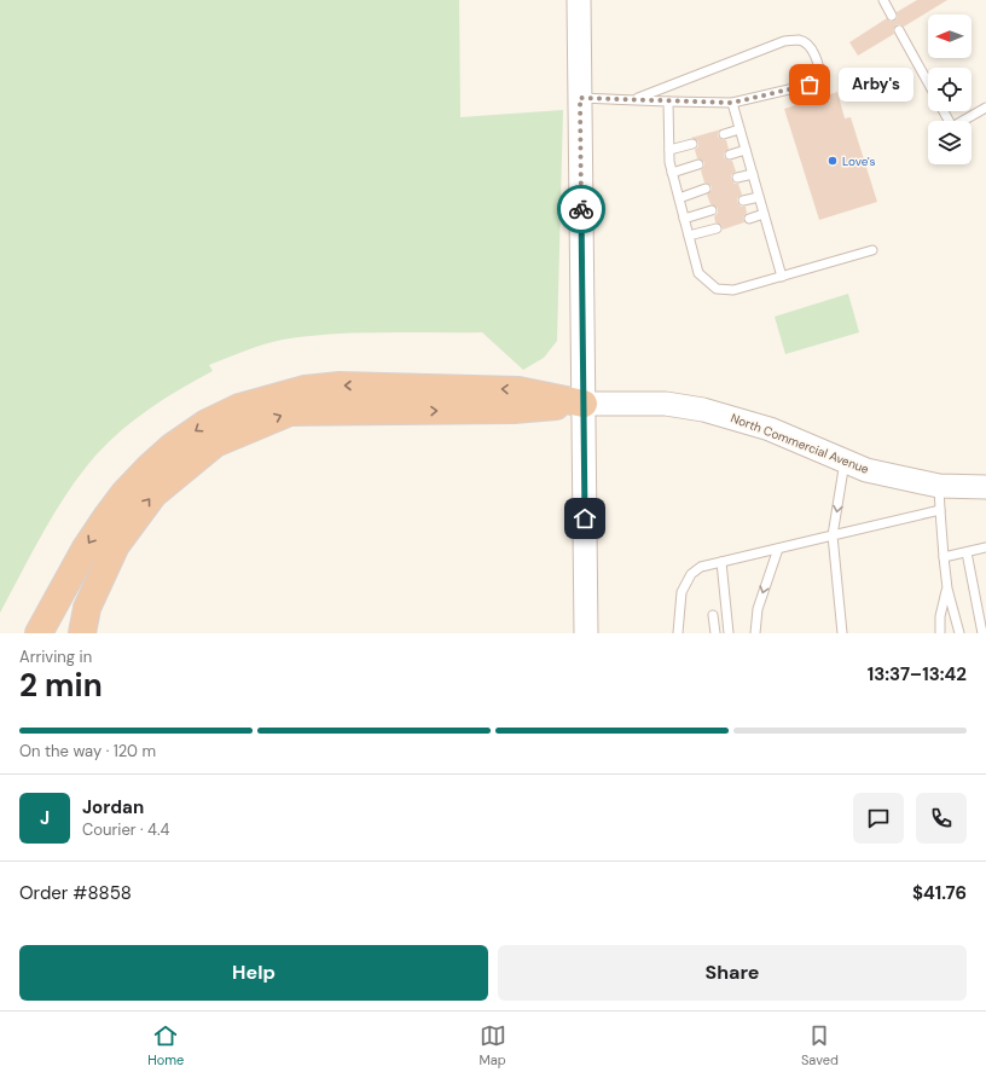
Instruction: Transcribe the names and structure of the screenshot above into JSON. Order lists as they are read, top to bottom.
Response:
{
  "streets": {
    "street": ["North Commercial Avenue"]
  },
  "places": ["Arby's", "Love's"],
  "north": "left",
  "page": {
    "bubble": "Arby's",
    "heading": ["2 min", "Arriving in", "13:37–13:42"],
    "panel": [
      "Jordan",
      "Courier · 4.4",
      "Order #8858",
      "$41.76"
    ],
    "bar": "On the way · 120 m",
    "round": "J",
    "buttons": ["Help", "Share"],
    "tabs": ["Home", "Map", "Saved"]
  }
}
